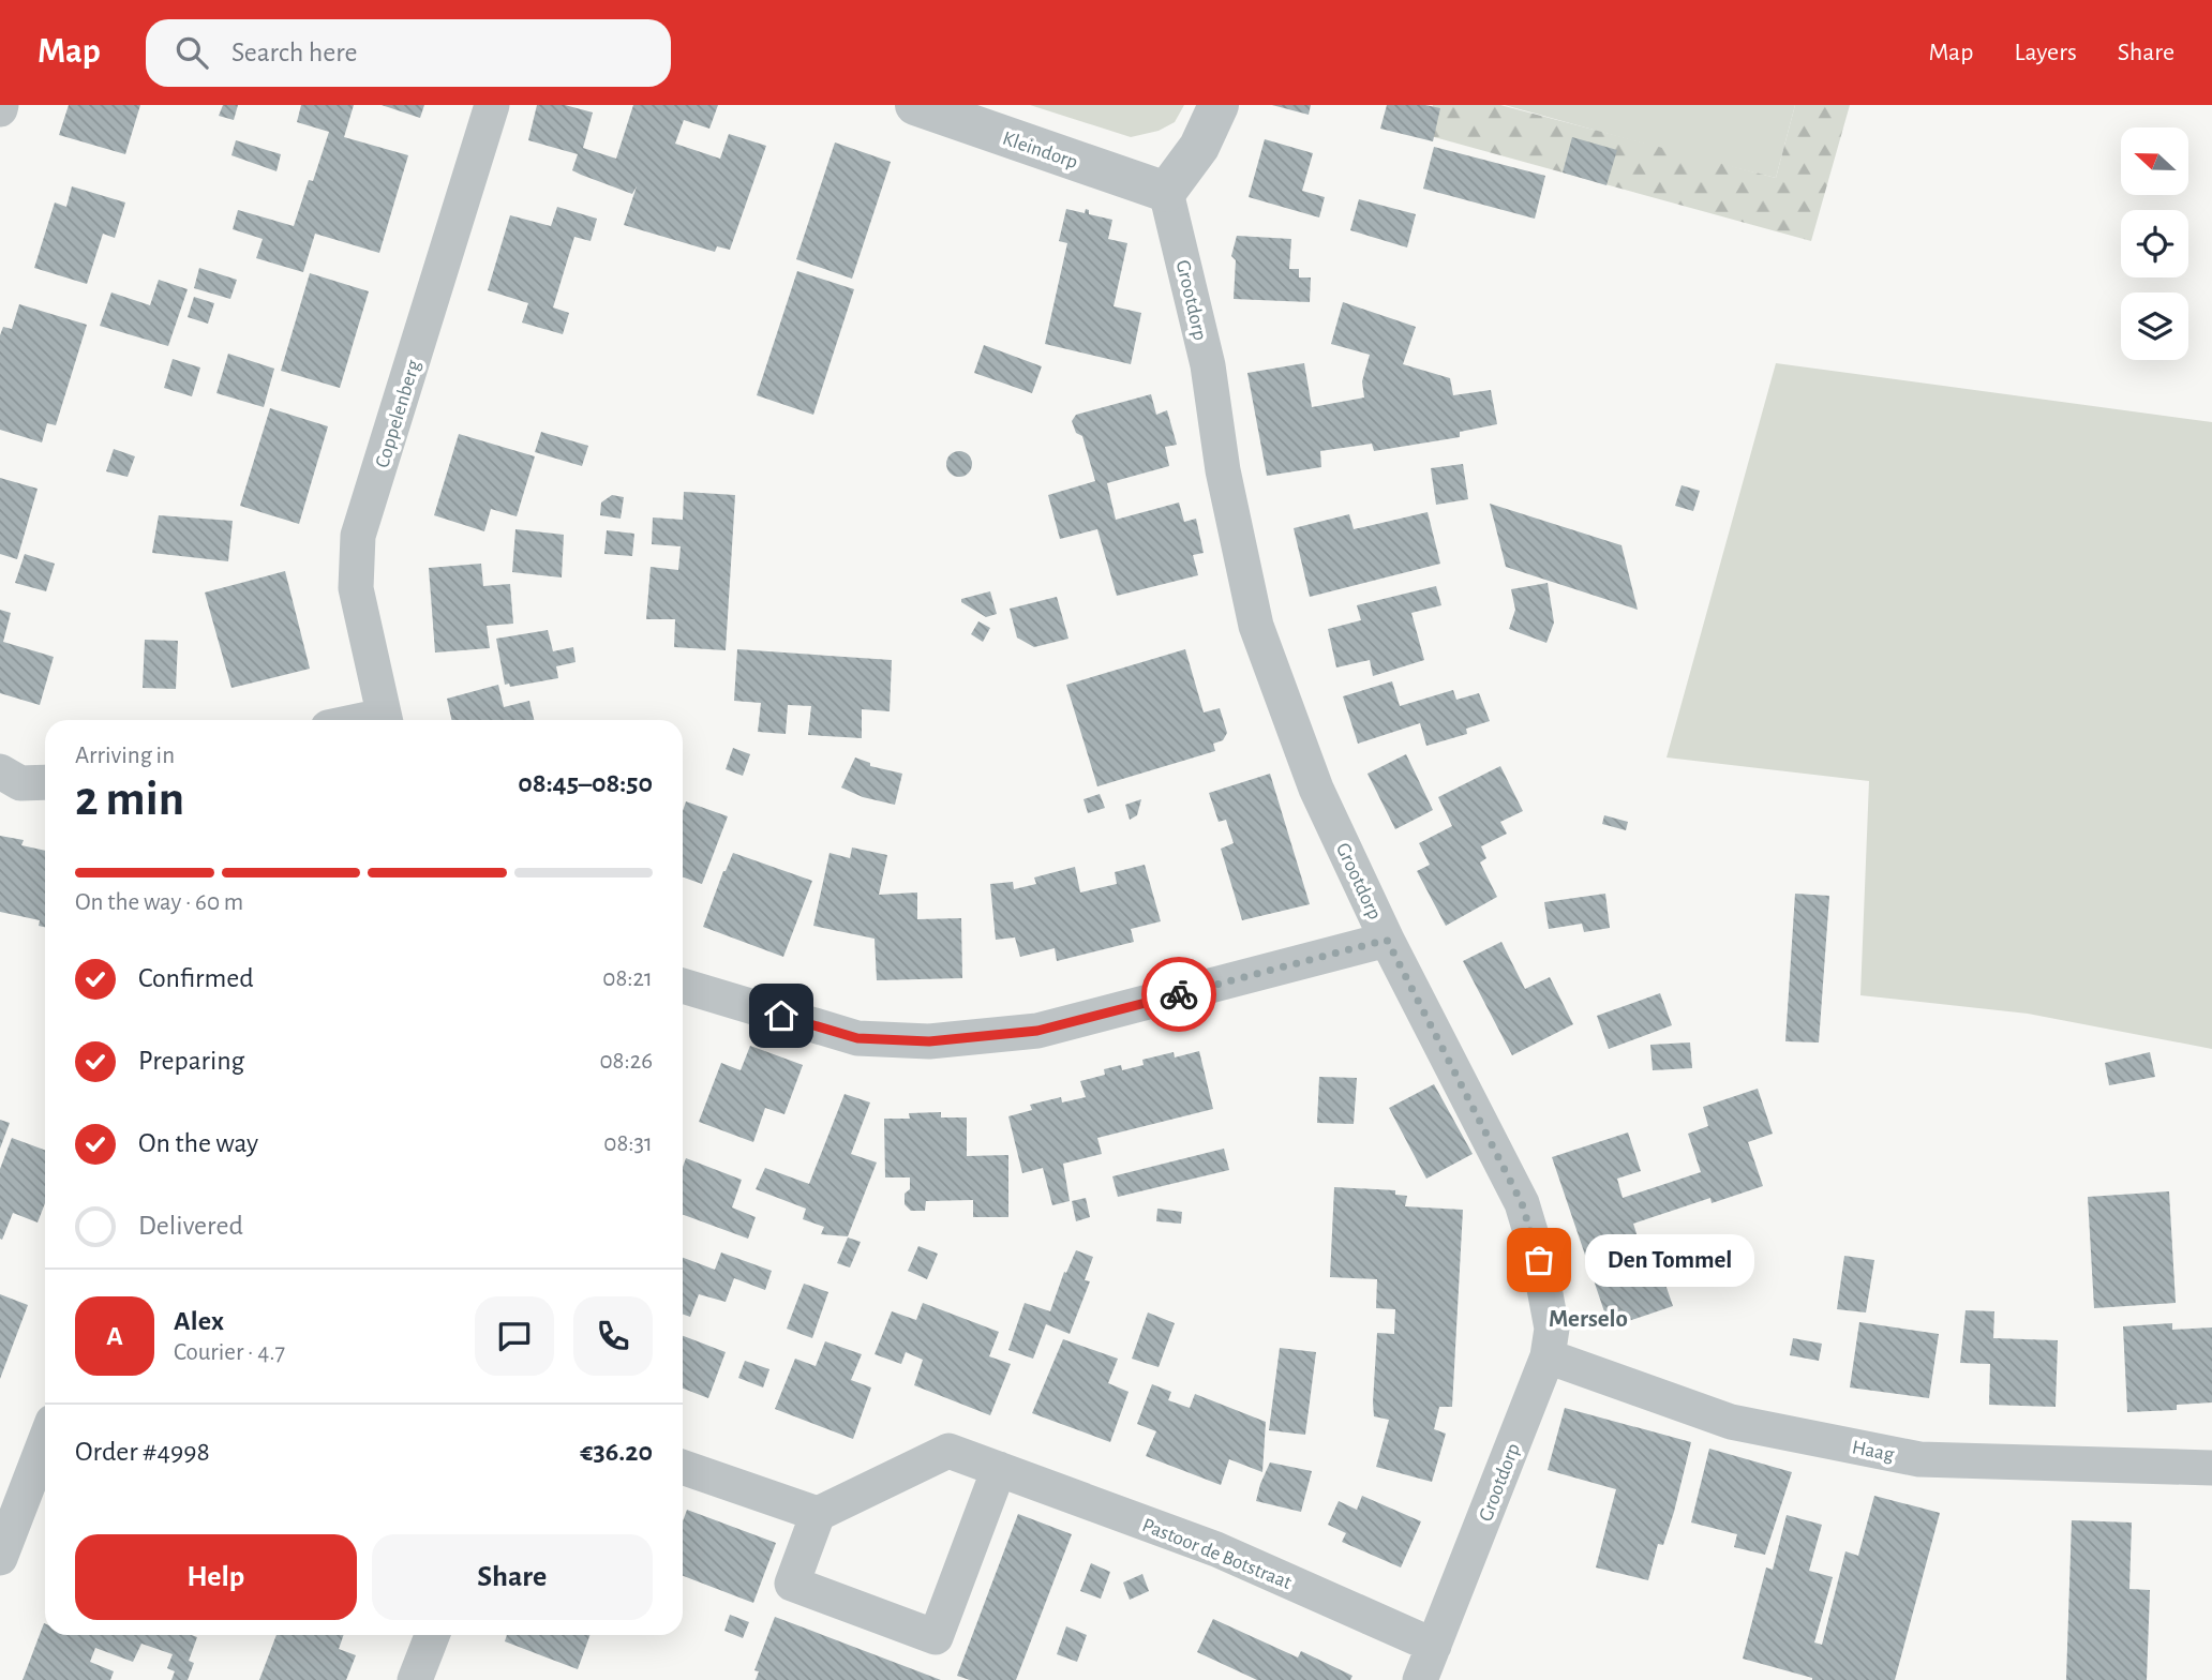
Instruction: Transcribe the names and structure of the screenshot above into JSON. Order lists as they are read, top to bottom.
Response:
{
  "streets": {
    "street": [
      "Kleindorp",
      "Grootdorp",
      "Coppelenberg",
      "Haag",
      "Pastoor de Botstraat"
    ]
  },
  "crossings": [
    ["Kleindorp", "Grootdorp"],
    ["Grootdorp", "Haag"],
    ["Grootdorp", "Pastoor de Botstraat"]
  ],
  "districts": ["Merselo"],
  "places": ["Den Tommel"],
  "north": "left",
  "page": {
    "header": "Map",
    "search": "Search here",
    "nav": ["Map", "Layers", "Share"],
    "heading": ["2 min", "Arriving in", "08:45–08:50"],
    "panel": [
      "Alex",
      "Courier · 4.7",
      "Order #4998",
      "€36.20"
    ],
    "bar": "On the way · 60 m",
    "list": [
      ["Confirmed", "08:21"],
      ["Preparing", "08:26"],
      ["On the way", "08:31"],
      "Delivered"
    ],
    "bubble": "Den Tommel",
    "round": "A",
    "buttons": ["Help", "Share"]
  }
}
